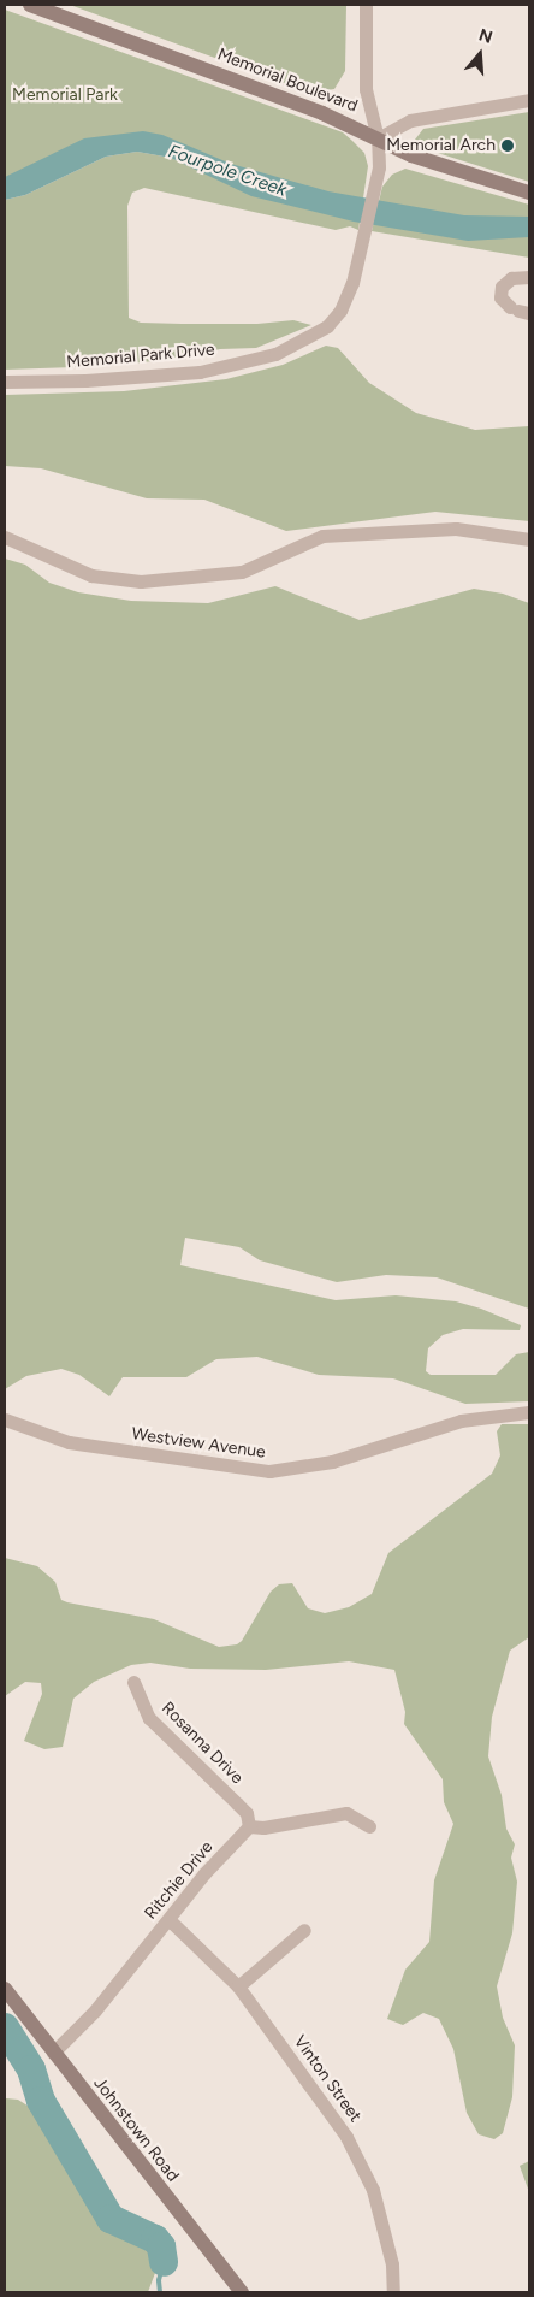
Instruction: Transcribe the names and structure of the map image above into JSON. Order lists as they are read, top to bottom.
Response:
{
  "streets": {
    "street": [
      "Memorial Boulevard",
      "Memorial Park Drive",
      "Westview Avenue",
      "Rosanna Drive",
      "Ritchie Drive",
      "Vinton Street",
      "Johnstown Road"
    ]
  },
  "crossings": [
    ["Memorial Boulevard", "Memorial Park Drive"],
    ["Rosanna Drive", "Ritchie Drive"],
    ["Ritchie Drive", "Vinton Street"],
    ["Ritchie Drive", "Johnstown Road"]
  ],
  "water": ["Fourpole Creek"],
  "parks": ["Memorial Park"],
  "places": ["Memorial Arch"],
  "north": "top"
}
